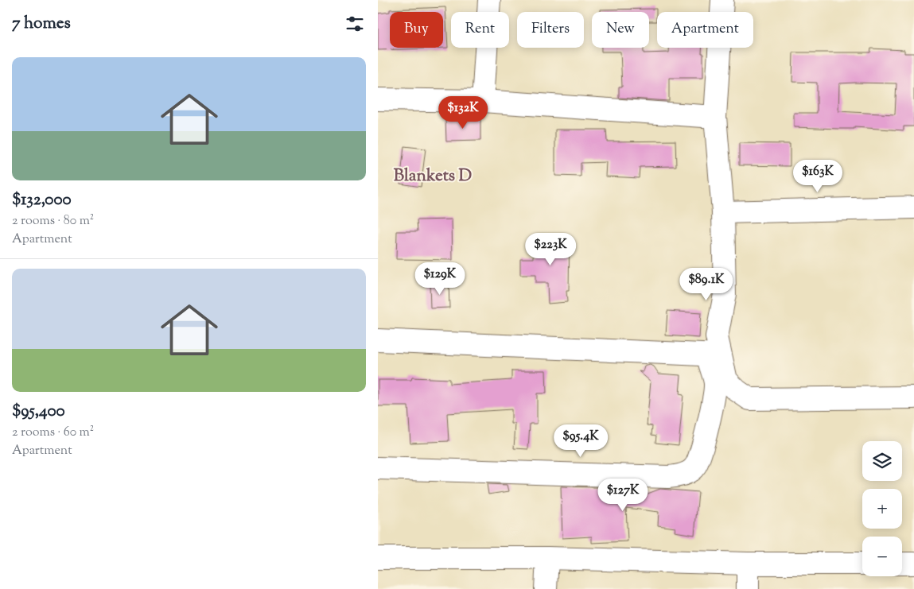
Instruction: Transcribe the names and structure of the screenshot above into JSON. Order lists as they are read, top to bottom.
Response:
{
  "districts": ["Blankets D"],
  "page": {
    "heading": "7 homes",
    "chip": [
      "Buy",
      "Rent",
      "Filters",
      "New",
      "Apartment"
    ],
    "list": [
      {
        "name": "$132,000",
        "note": "2 rooms · 80 m² · Apartment"
      },
      {
        "name": "$95,400",
        "note": "2 rooms · 60 m² · Apartment"
      }
    ],
    "price": [
      "$132K",
      "$163K",
      "$223K",
      "$129K",
      "$89.1K",
      "$95.4K",
      "$127K"
    ],
    "map_buttons": ["+", "−"]
  }
}
